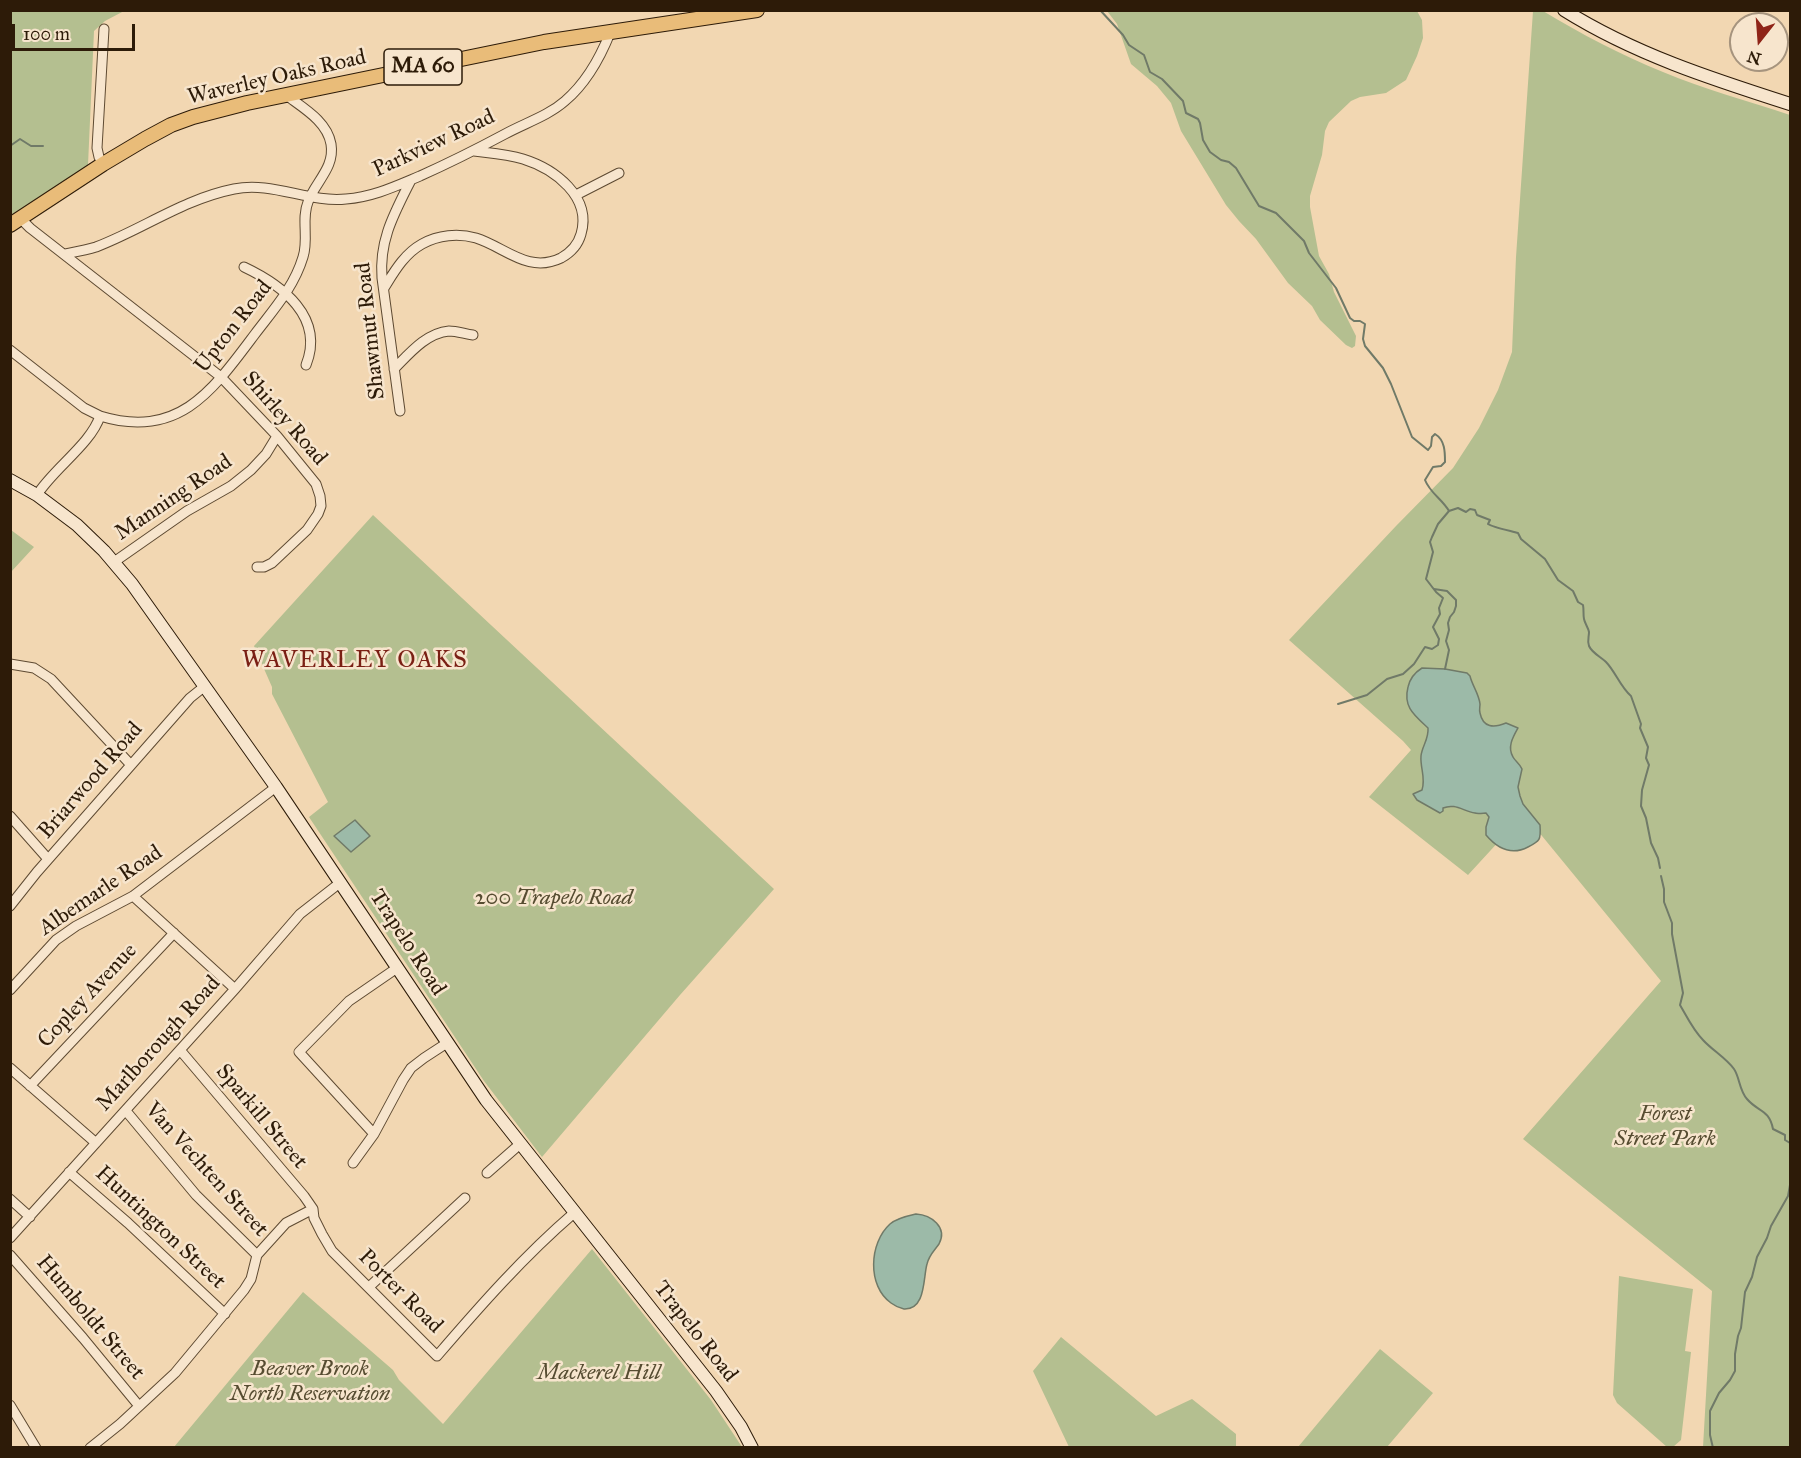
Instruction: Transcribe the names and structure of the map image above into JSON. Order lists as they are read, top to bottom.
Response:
{
  "streets": {
    "main road": ["MA 60", "Waverley Oaks Road", "Trapelo Road"],
    "street": [
      "Parkview Road",
      "Upton Road",
      "Shawmut Road",
      "Shirley Road",
      "Manning Road",
      "Briarwood Road",
      "Albemarle Road",
      "Copley Avenue",
      "Marlborough Road",
      "Sparkill Street",
      "Van Vechten Street",
      "Huntington Street",
      "Porter Road",
      "Humboldt Street"
    ]
  },
  "crossings": [
    ["Waverley Oaks Road", "Parkview Road"],
    ["Waverley Oaks Road", "Upton Road"],
    ["Waverley Oaks Road", "Shirley Road"],
    ["Parkview Road", "Upton Road"],
    ["Parkview Road", "Shawmut Road"],
    ["Parkview Road", "Shirley Road"],
    ["Upton Road", "Shirley Road"],
    ["Shirley Road", "Manning Road"],
    ["Manning Road", "Trapelo Road"],
    ["Briarwood Road", "Trapelo Road"],
    ["Albemarle Road", "Trapelo Road"],
    ["Trapelo Road", "Marlborough Road"],
    ["Trapelo Road", "Porter Road"],
    ["Marlborough Road", "Sparkill Street"],
    ["Marlborough Road", "Van Vechten Street"],
    ["Marlborough Road", "Huntington Street"],
    ["Sparkill Street", "Porter Road"]
  ],
  "districts": ["WAVERLEY OAKS"],
  "parks": [
    "200 Trapelo Road",
    "Forest Street Park",
    "Beaver Brook North Reservation",
    "Mackerel Hill"
  ],
  "scale_bar": "100 m",
  "north": "bottom"
}
